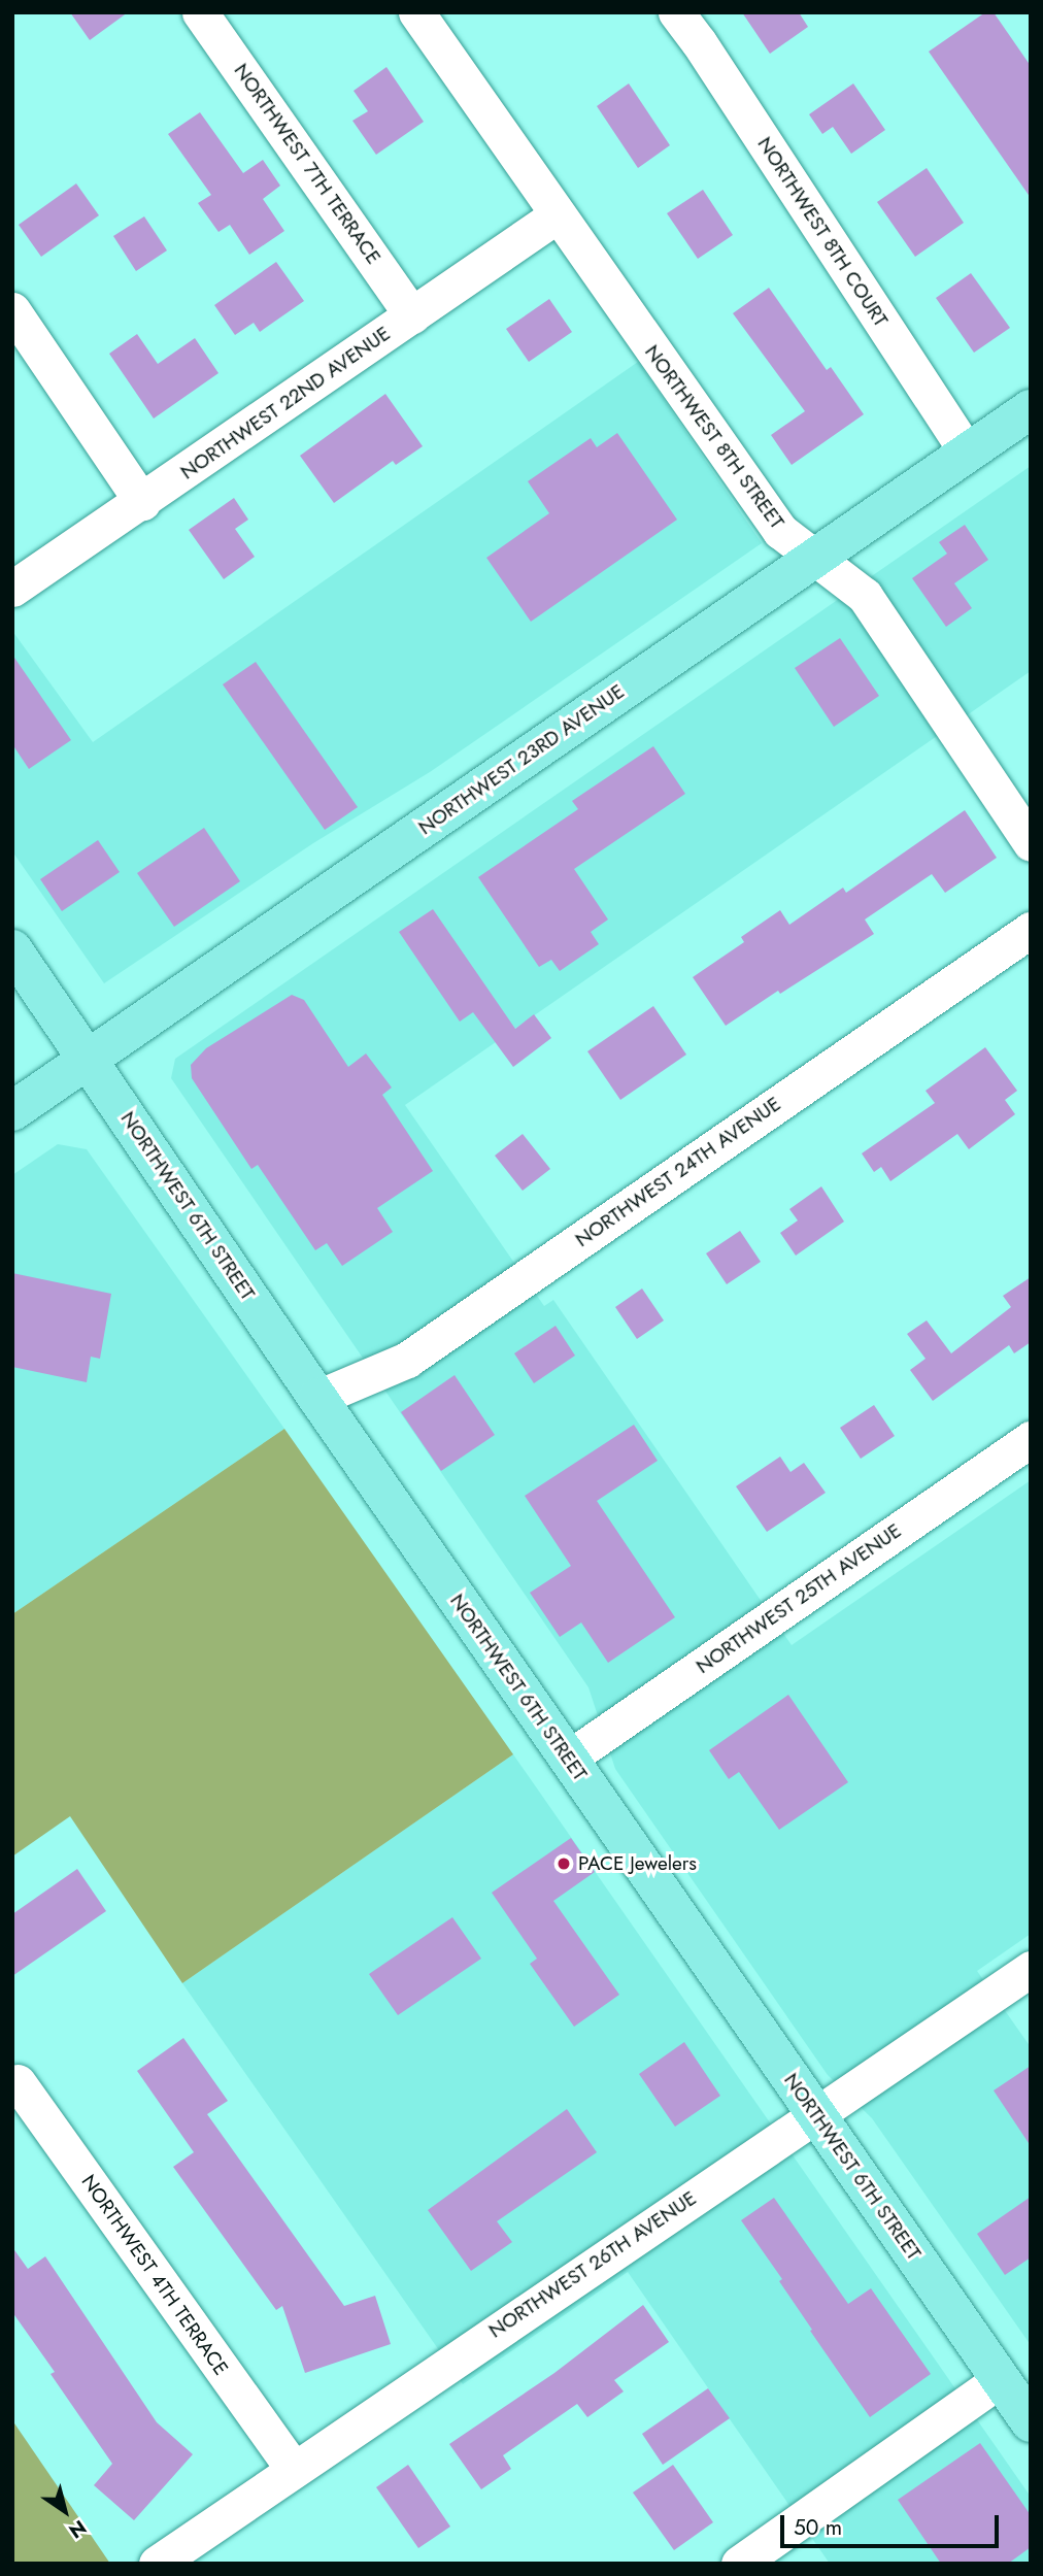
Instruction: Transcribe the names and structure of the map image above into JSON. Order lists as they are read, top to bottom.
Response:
{
  "streets": {
    "main road": ["NORTHWEST 23RD AVENUE", "NORTHWEST 6TH STREET"],
    "street": [
      "NORTHWEST 7TH TERRACE",
      "NORTHWEST 8TH COURT",
      "NORTHWEST 22ND AVENUE",
      "NORTHWEST 8TH STREET",
      "NORTHWEST 24TH AVENUE",
      "NORTHWEST 25TH AVENUE",
      "NORTHWEST 26TH AVENUE",
      "NORTHWEST 4TH TERRACE"
    ]
  },
  "crossings": [
    ["NORTHWEST 7TH TERRACE", "NORTHWEST 22ND AVENUE"],
    ["NORTHWEST 8TH COURT", "NORTHWEST 23RD AVENUE"],
    ["NORTHWEST 22ND AVENUE", "NORTHWEST 8TH STREET"],
    ["NORTHWEST 8TH STREET", "NORTHWEST 23RD AVENUE"],
    ["NORTHWEST 23RD AVENUE", "NORTHWEST 6TH STREET"],
    ["NORTHWEST 24TH AVENUE", "NORTHWEST 6TH STREET"],
    ["NORTHWEST 6TH STREET", "NORTHWEST 25TH AVENUE"],
    ["NORTHWEST 6TH STREET", "NORTHWEST 26TH AVENUE"],
    ["NORTHWEST 26TH AVENUE", "NORTHWEST 4TH TERRACE"]
  ],
  "places": ["PACE Jewelers"],
  "scale_bar": "50 m",
  "north": "bottom right"
}
